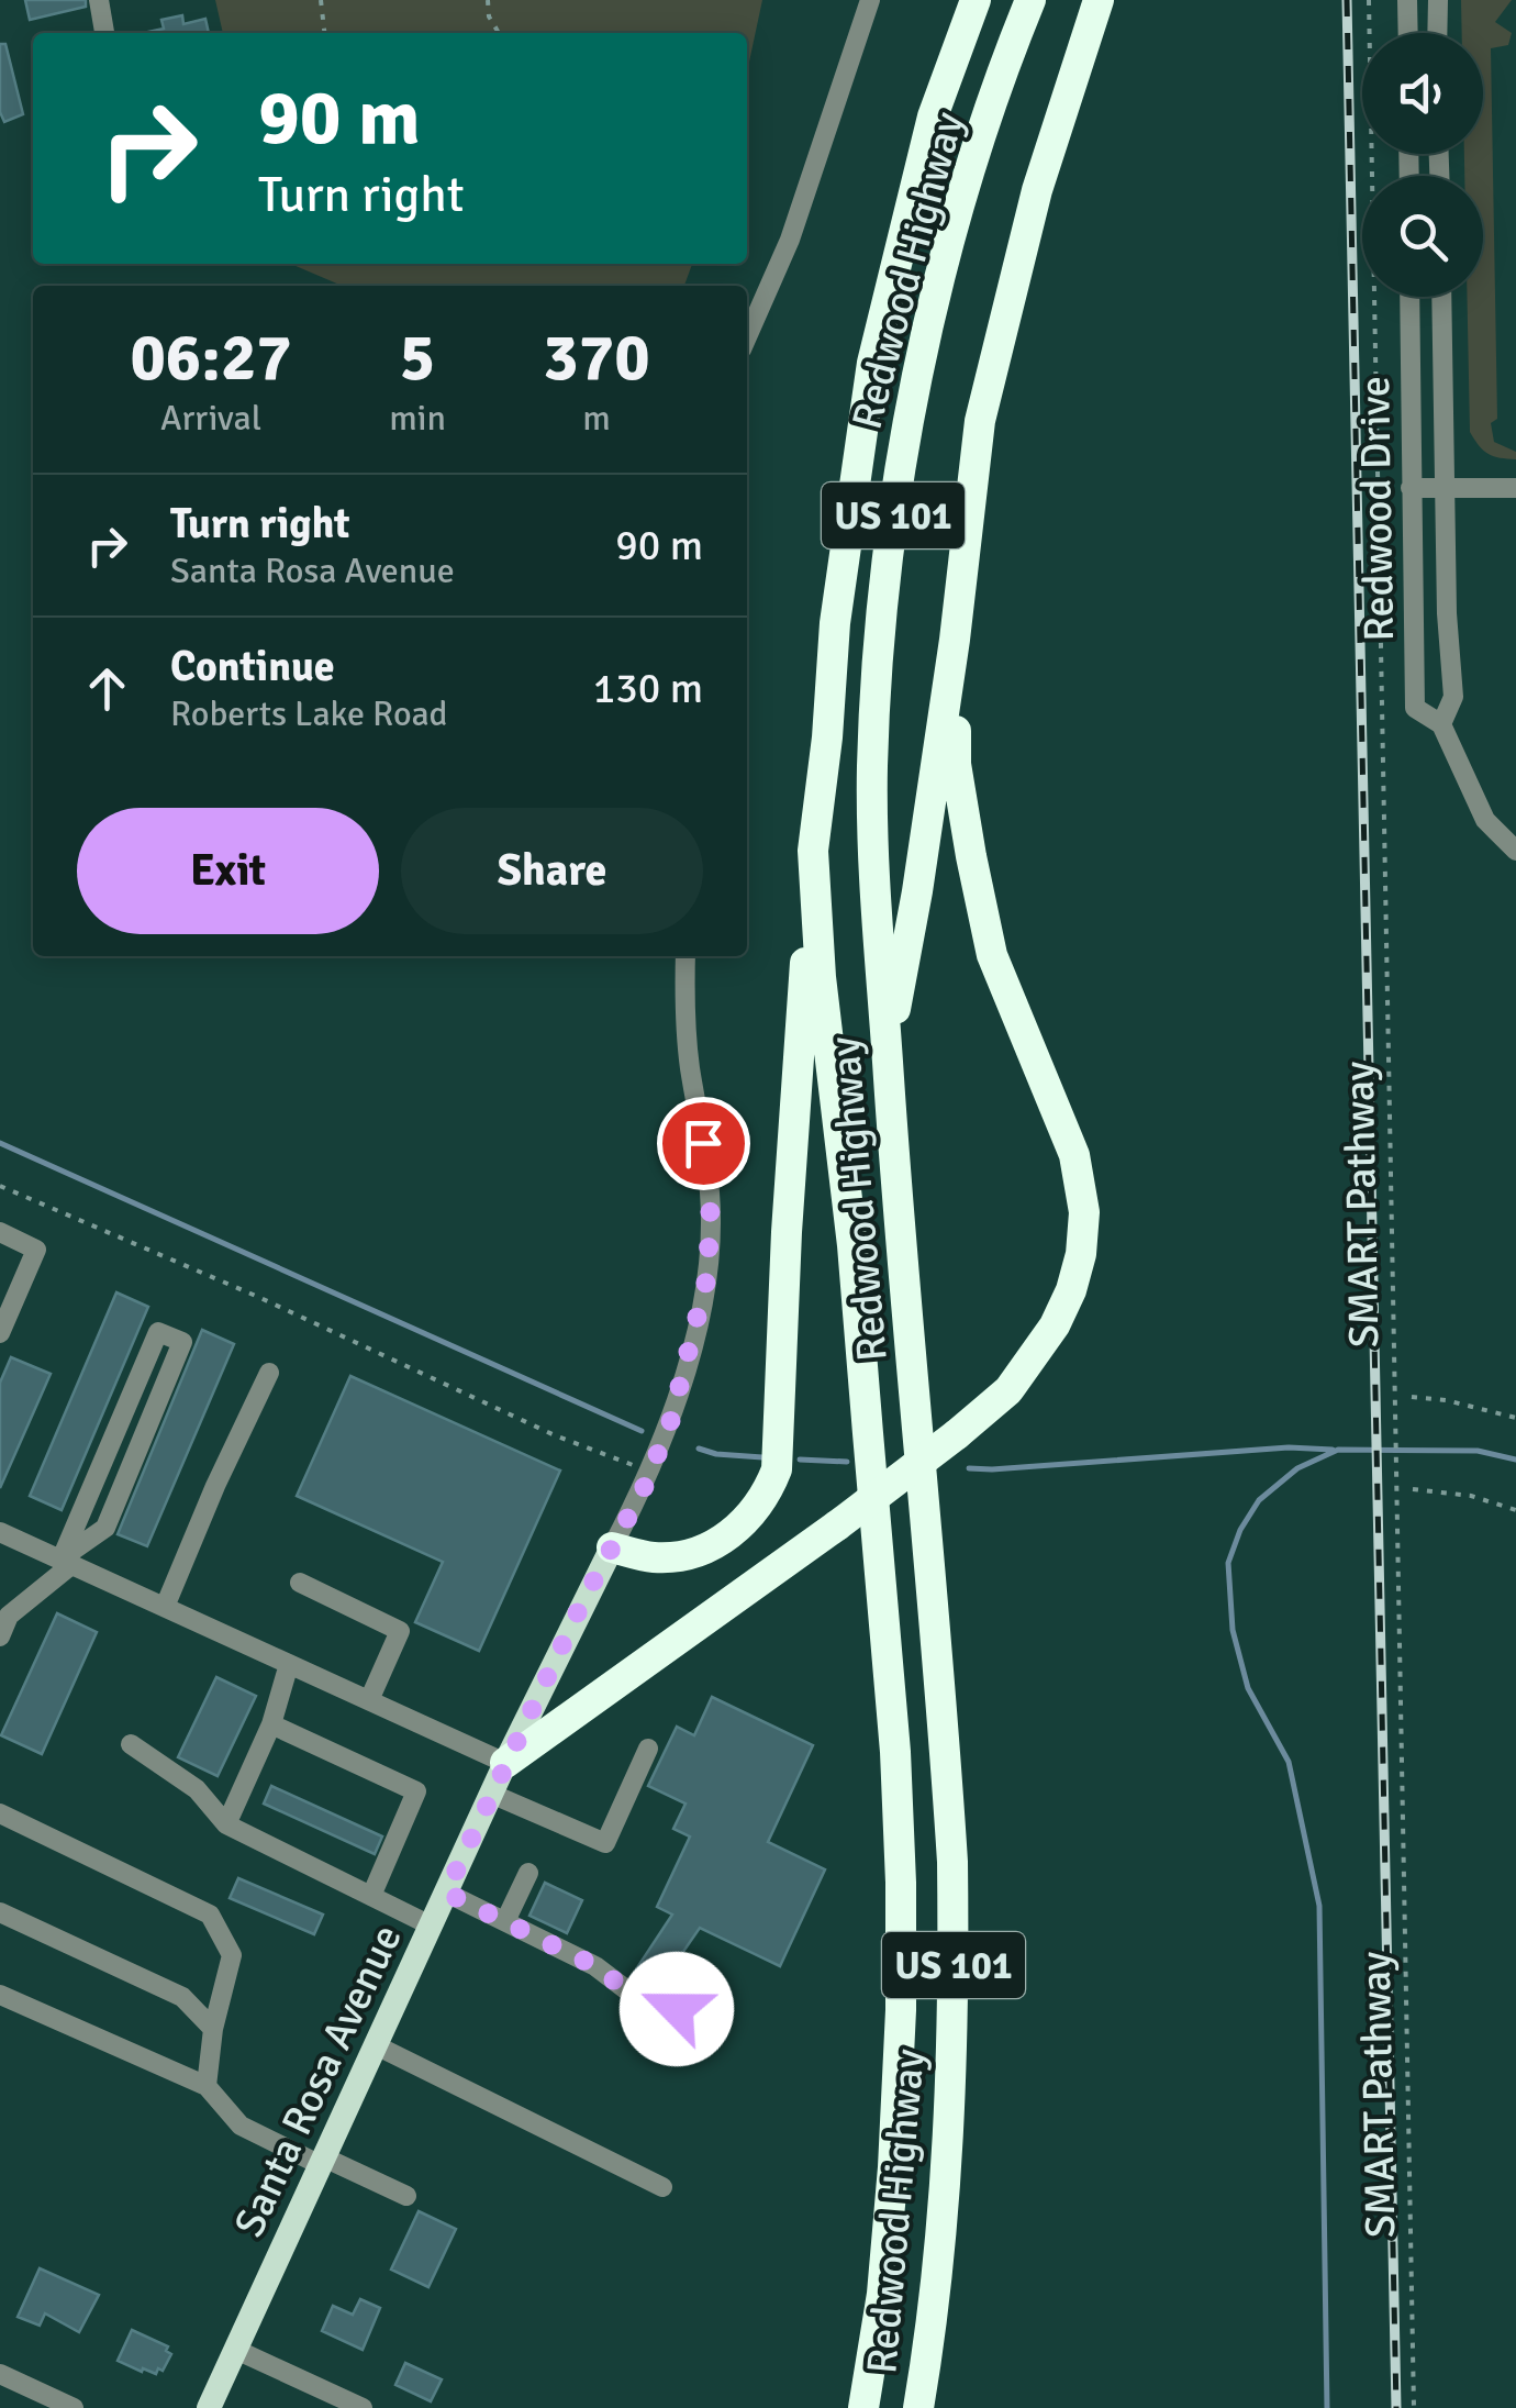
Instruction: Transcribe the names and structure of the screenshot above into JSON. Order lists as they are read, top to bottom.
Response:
{
  "streets": {
    "highway": ["Redwood Highway", "US 101"],
    "main road": ["Santa Rosa Avenue"],
    "street": ["Redwood Drive"],
    "path": ["SMART Pathway"]
  },
  "page": {
    "turn": ["90 m", "Turn right"],
    "eta": [
      "06:27",
      "Arrival",
      "5",
      "min",
      "370",
      "m"
    ],
    "list": [
      {
        "name": "Turn right",
        "note": "Santa Rosa Avenue",
        "value": "90 m"
      },
      {
        "name": "Continue",
        "note": "Roberts Lake Road",
        "value": "130 m"
      }
    ],
    "buttons": ["Exit", "Share"]
  }
}
